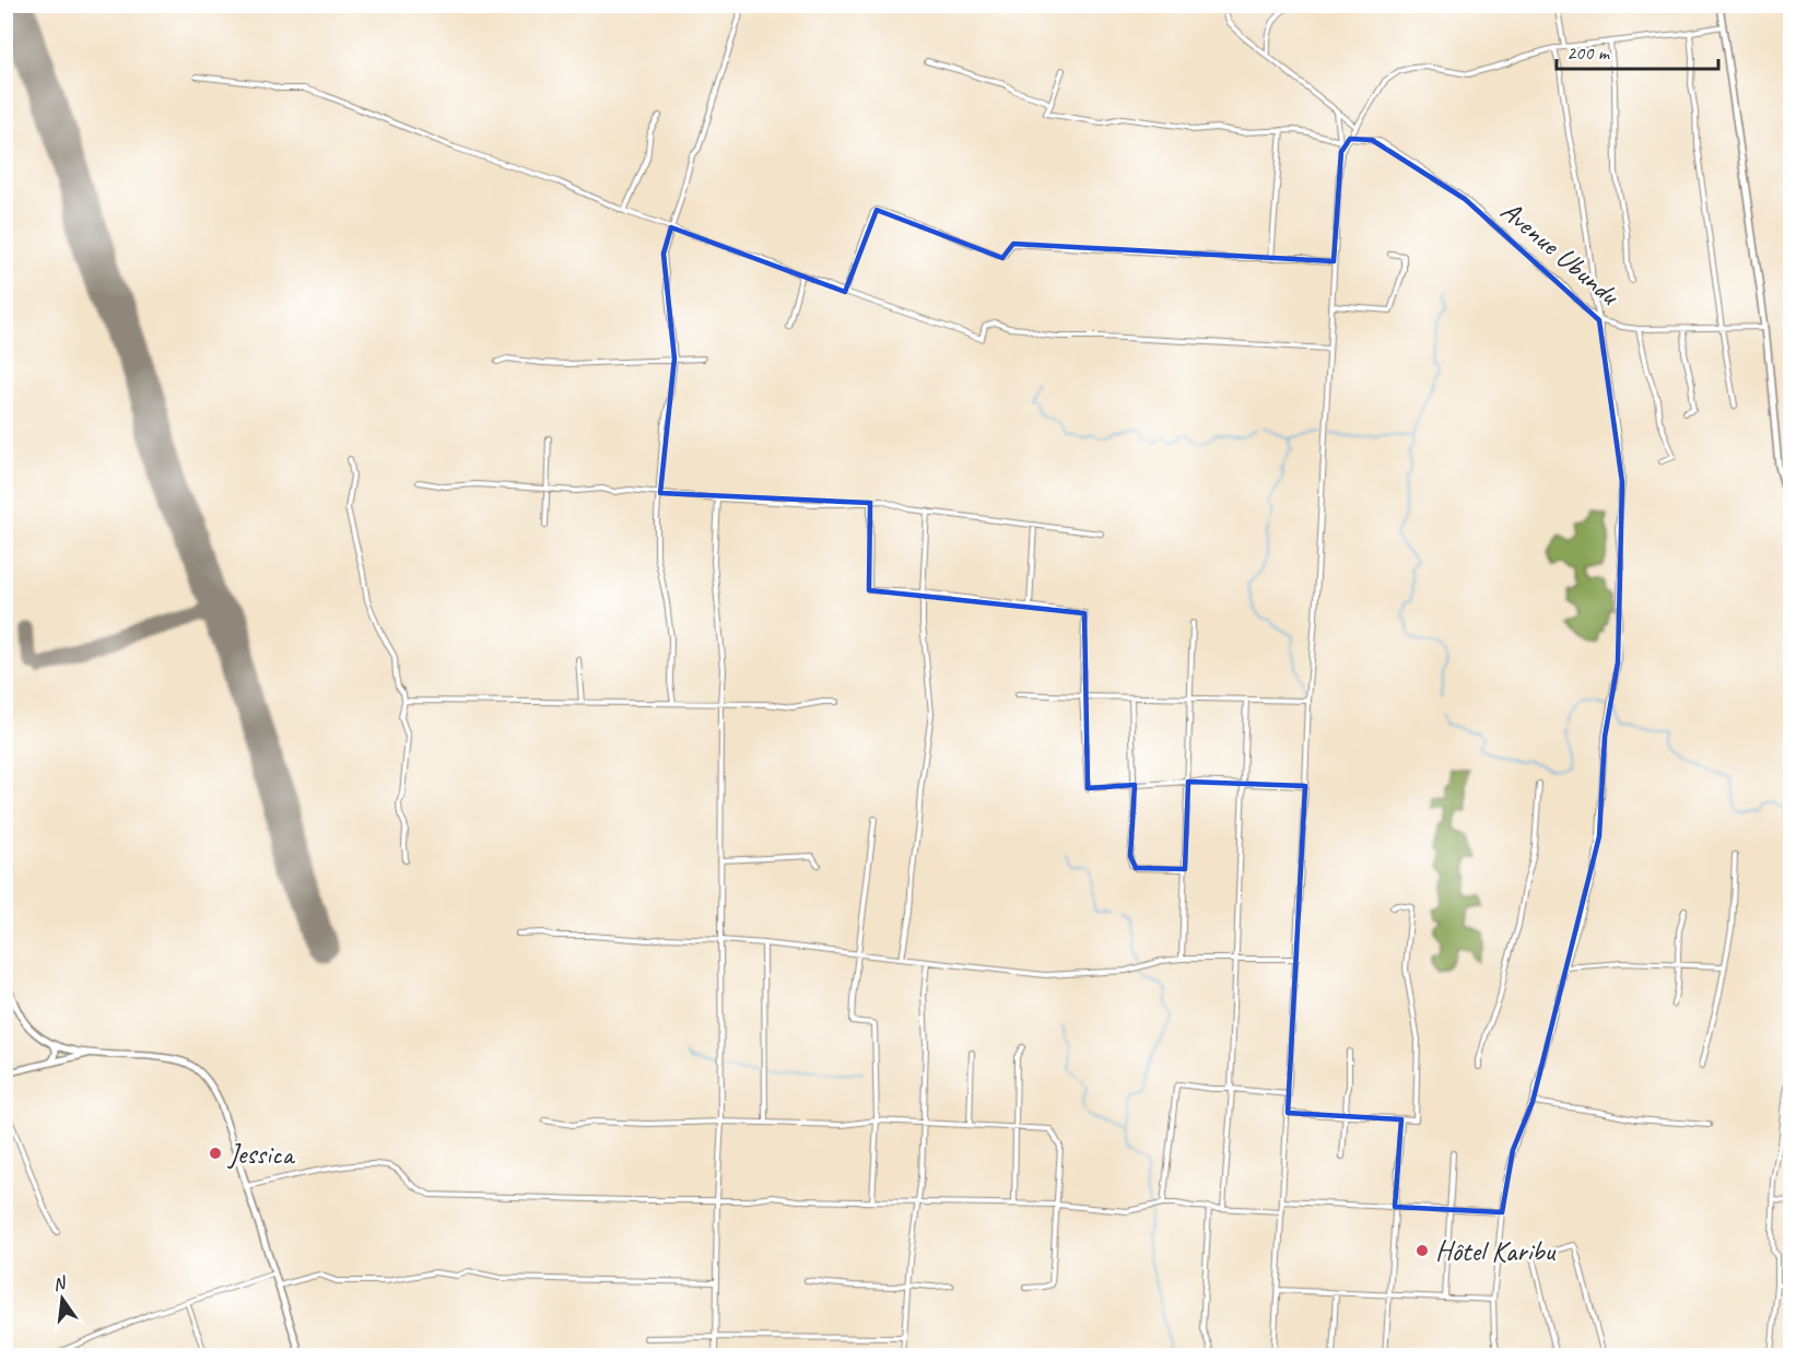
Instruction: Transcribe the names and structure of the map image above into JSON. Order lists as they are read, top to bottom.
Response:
{
  "streets": {
    "street": ["Avenue Ubundu"]
  },
  "places": ["Jessica", "Hôtel Karibu"],
  "scale_bar": "200 m",
  "north": "top"
}
